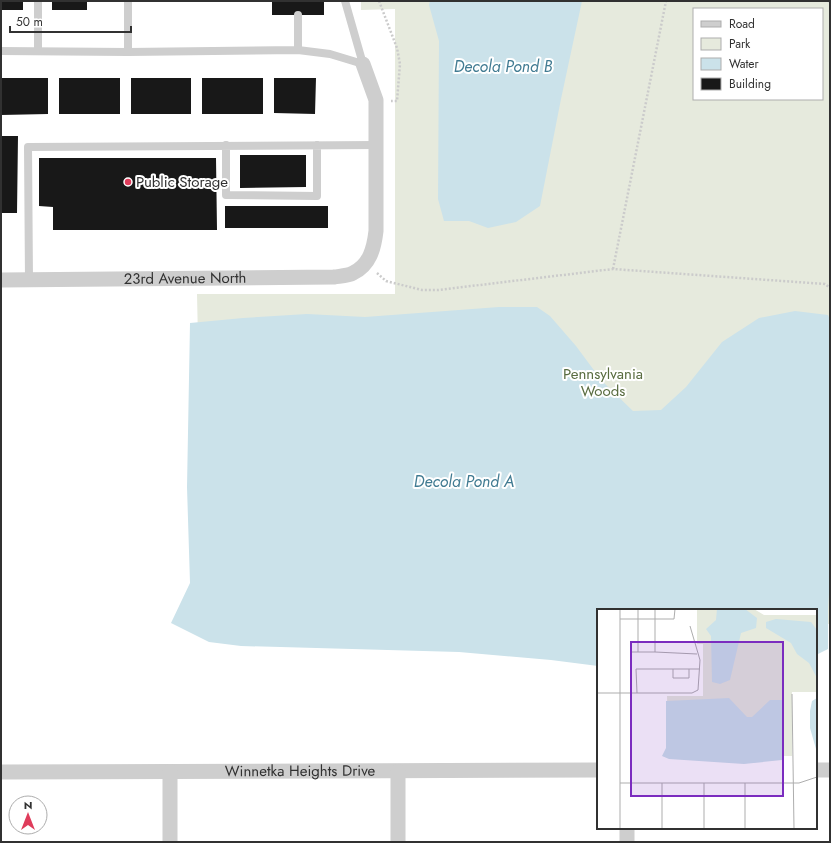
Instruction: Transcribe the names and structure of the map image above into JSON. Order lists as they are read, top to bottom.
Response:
{
  "streets": {
    "street": ["23rd Avenue North", "Winnetka Heights Drive"]
  },
  "water": ["Decola Pond B", "Decola Pond A"],
  "parks": ["Pennsylvania Woods"],
  "places": ["Public Storage"],
  "legend": [
    "Road",
    "Park",
    "Water",
    "Building"
  ],
  "scale_bar": "50 m",
  "north": "top"
}
